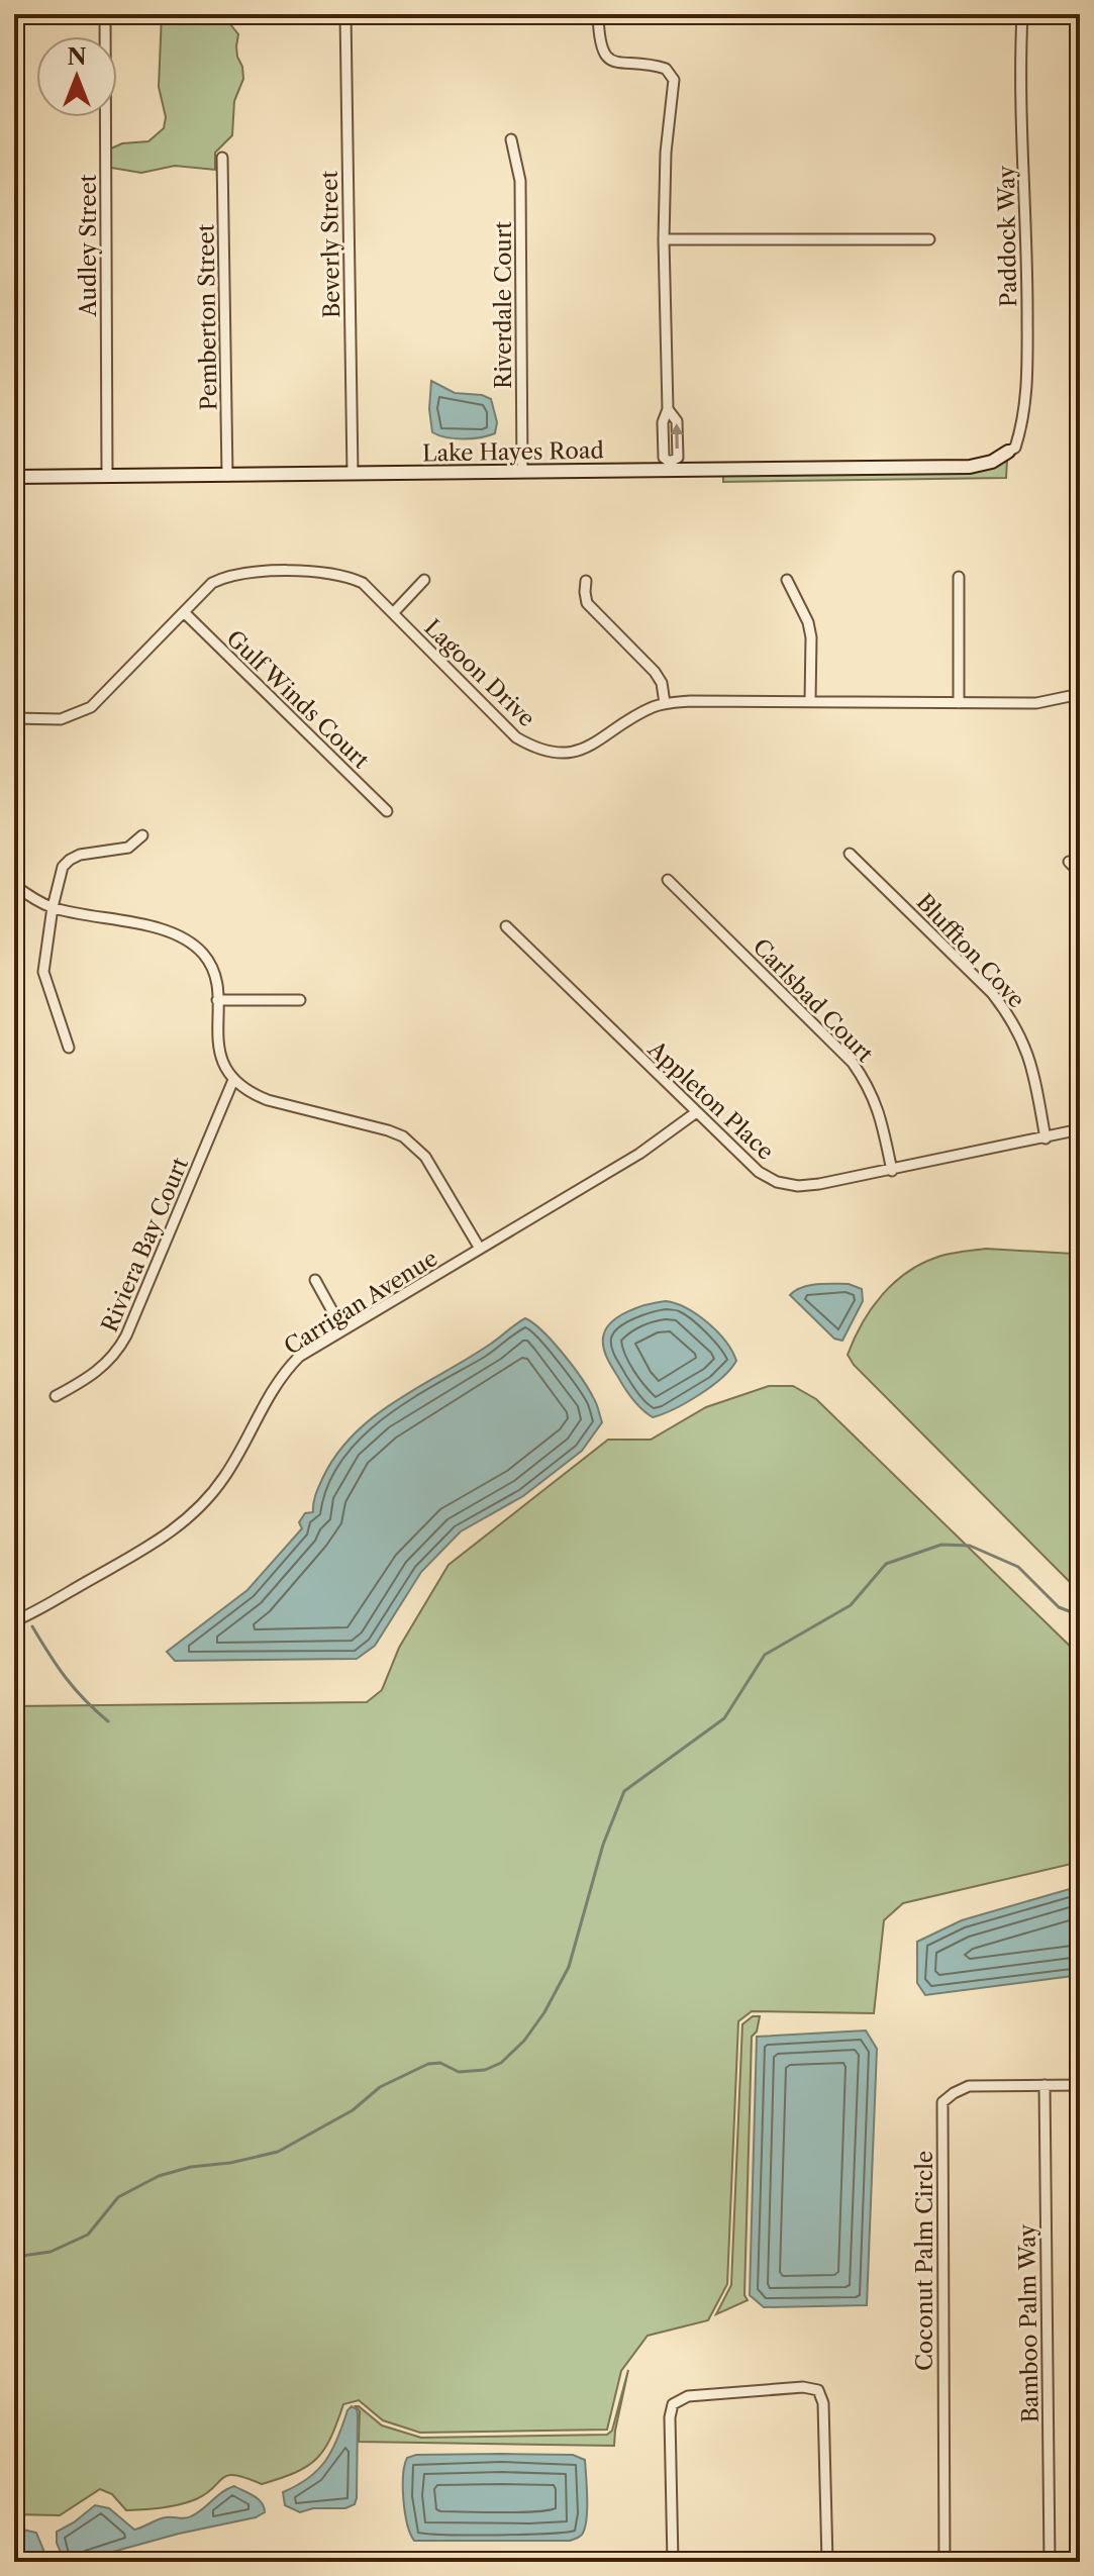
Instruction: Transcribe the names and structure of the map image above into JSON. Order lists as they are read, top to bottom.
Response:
{
  "streets": {
    "street": [
      "Paddock Way",
      "Beverly Street",
      "Audley Street",
      "Riverdale Court",
      "Pemberton Street",
      "Lake Hayes Road",
      "Lagoon Drive",
      "Gulf Winds Court",
      "Bluffton Cove",
      "Carlsbad Court",
      "Appleton Place",
      "Riviera Bay Court",
      "Carrigan Avenue",
      "Coconut Palm Circle",
      "Bamboo Palm Way"
    ]
  },
  "crossings": [
    ["Paddock Way", "Lake Hayes Road"],
    ["Beverly Street", "Lake Hayes Road"],
    ["Audley Street", "Lake Hayes Road"],
    ["Riverdale Court", "Lake Hayes Road"],
    ["Pemberton Street", "Lake Hayes Road"],
    ["Lagoon Drive", "Gulf Winds Court"],
    ["Bluffton Cove", "Appleton Place"],
    ["Carlsbad Court", "Appleton Place"],
    ["Appleton Place", "Carrigan Avenue"],
    ["Coconut Palm Circle", "Bamboo Palm Way"]
  ],
  "north": "top"
}
